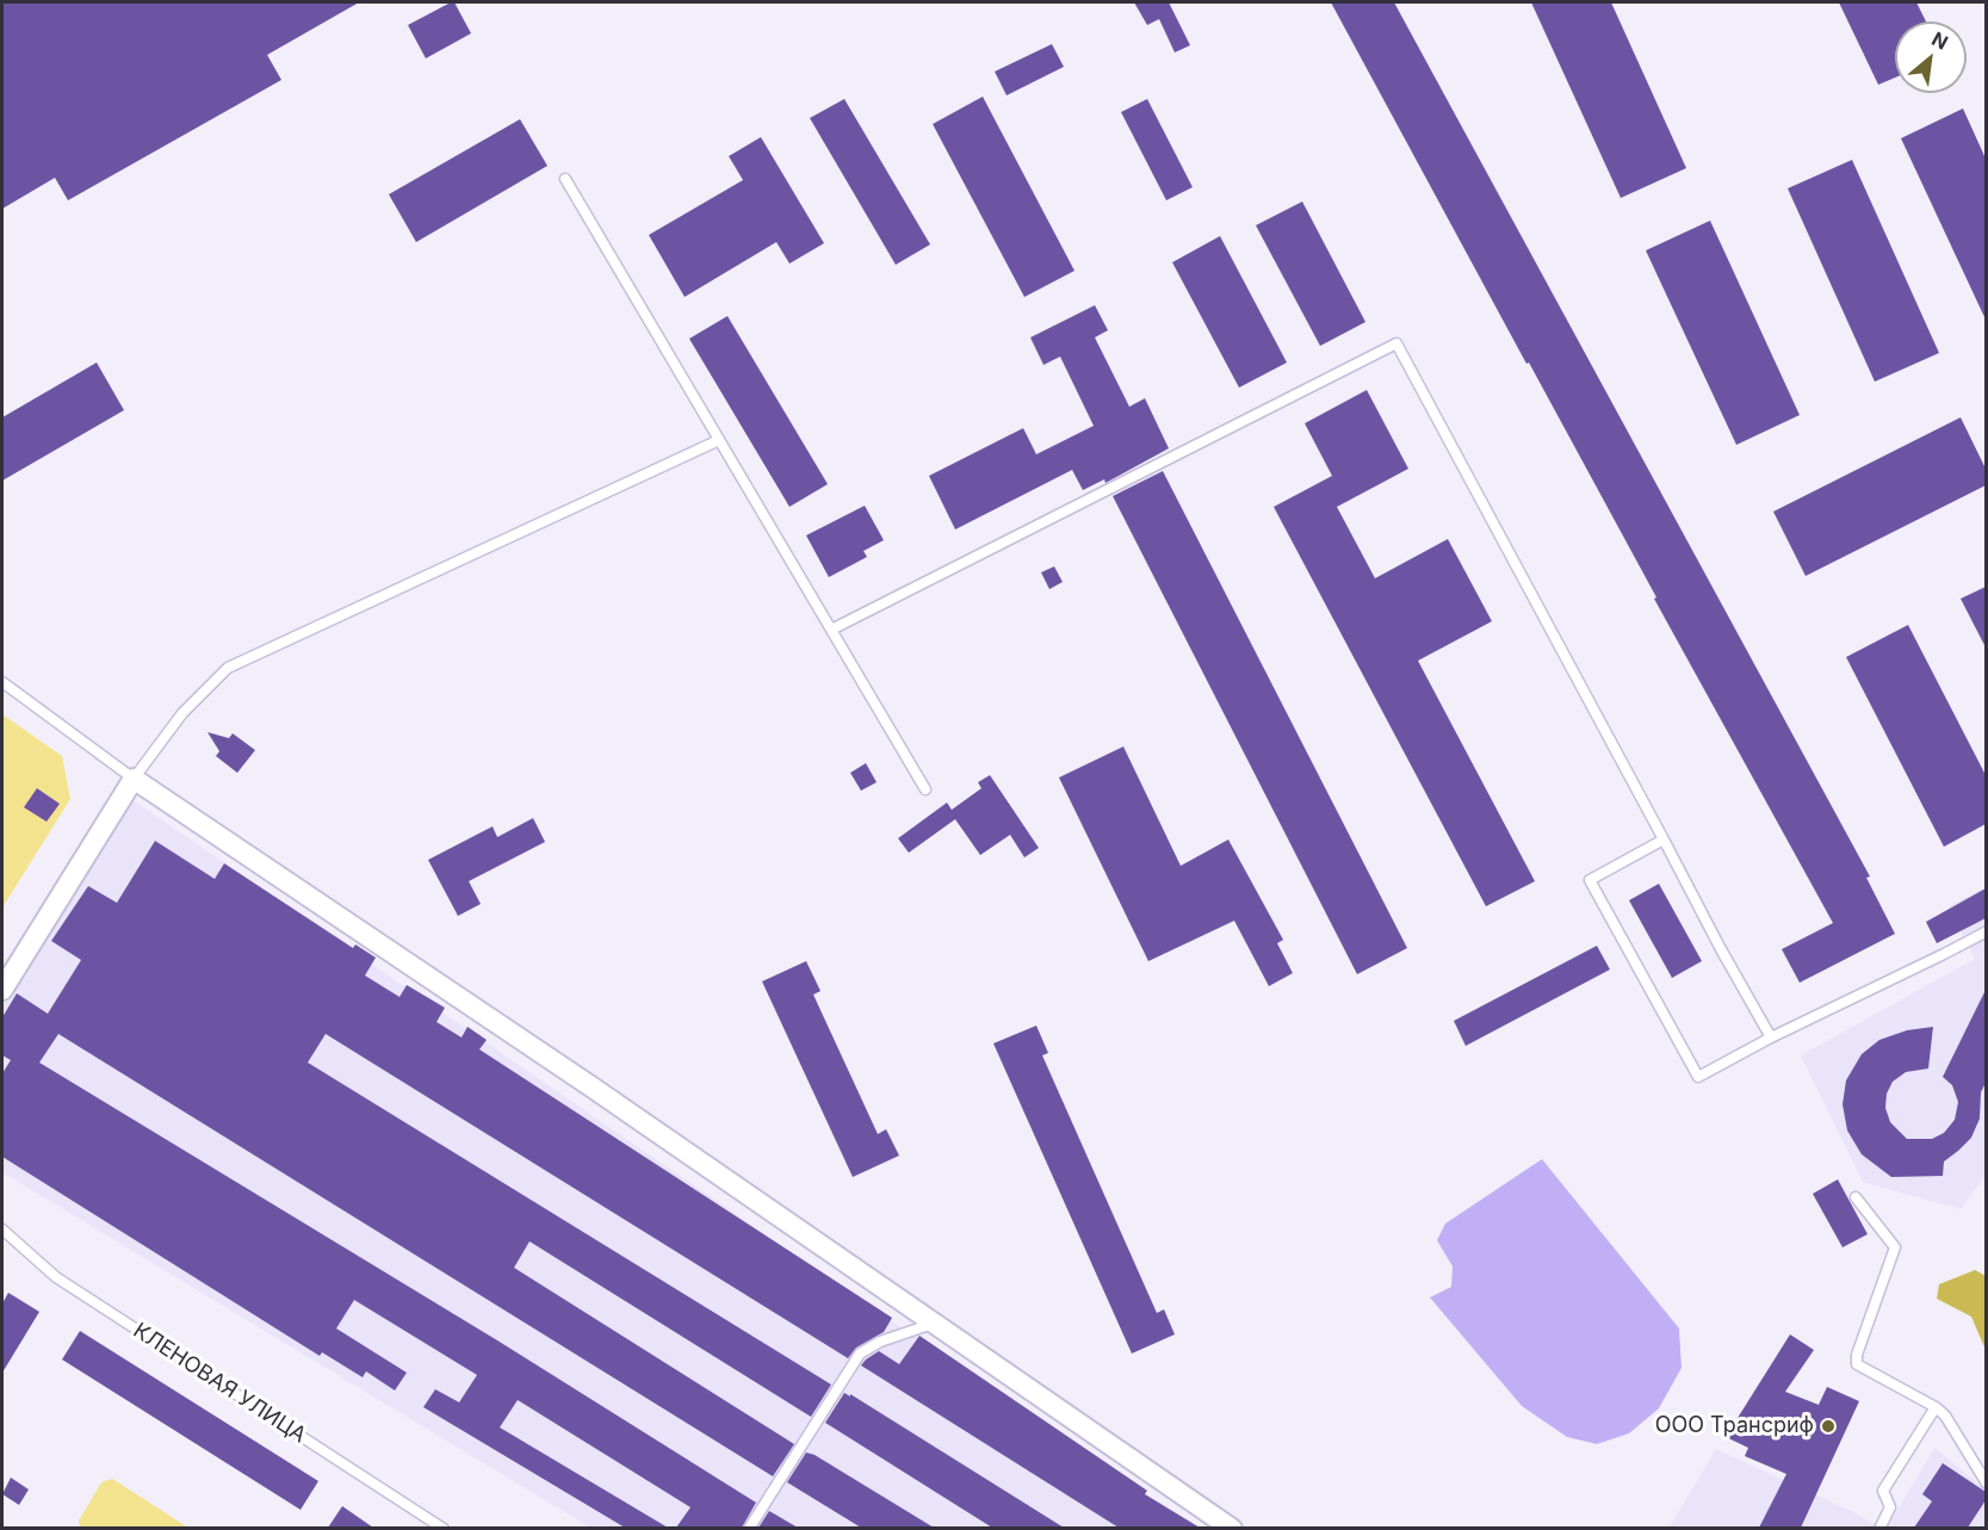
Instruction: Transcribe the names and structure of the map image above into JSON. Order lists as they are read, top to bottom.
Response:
{
  "streets": {
    "lane": ["КЛЕНОВАЯ УЛИЦА"]
  },
  "places": ["ООО Трансриф"],
  "north": "top right"
}
